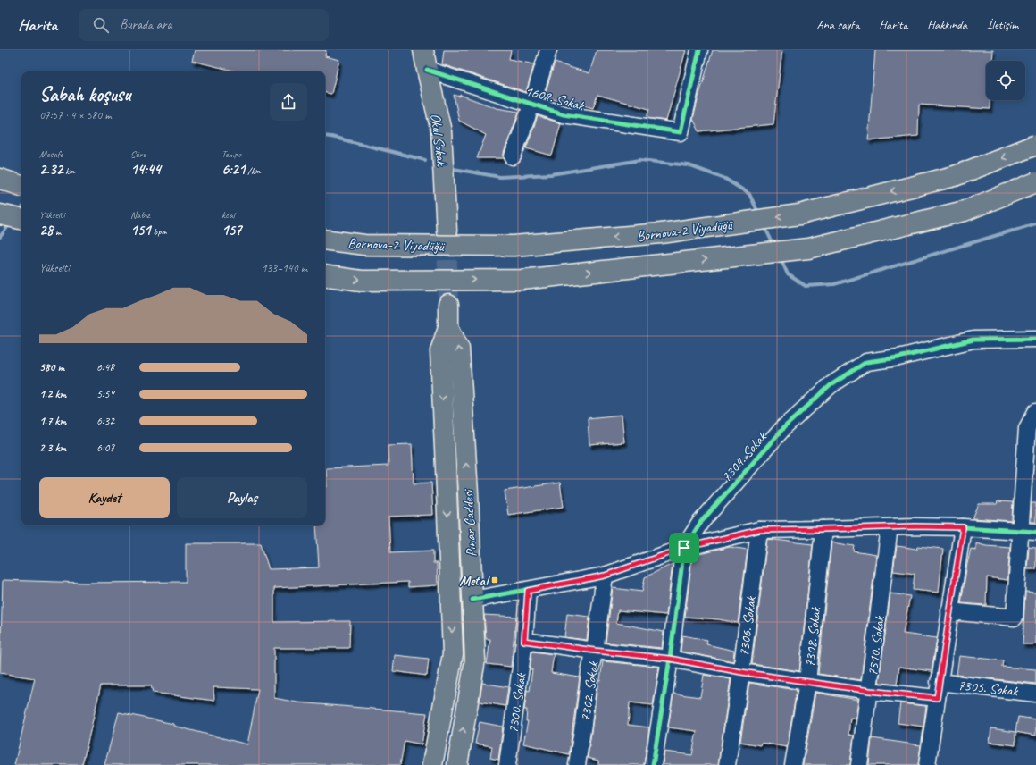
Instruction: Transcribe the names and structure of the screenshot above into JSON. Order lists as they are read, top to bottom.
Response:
{
  "streets": {
    "main road": ["Okul Sokak", "Bornova-2 Viyadüğü", "Pınar Caddesi"],
    "street": [
      "1609. Sokak",
      "7304. Sokak",
      "7306. Sokak",
      "7308. Sokak",
      "7310. Sokak",
      "7305. Sokak",
      "7302. Sokak",
      "7300. Sokak"
    ]
  },
  "crossings": [
    ["1609. Sokak", "Okul Sokak"],
    ["7304. Sokak", "7305. Sokak"],
    ["7306. Sokak", "7305. Sokak"],
    ["7308. Sokak", "7305. Sokak"],
    ["7310. Sokak", "7305. Sokak"],
    ["7305. Sokak", "7302. Sokak"],
    ["7305. Sokak", "7300. Sokak"]
  ],
  "places": {
    "transit": ["Metal"]
  },
  "page": {
    "header": "Harita",
    "search": "Burada ara",
    "nav": [
      "Ana sayfa",
      "Harita",
      "Hakkında",
      "İletişim"
    ],
    "heading": ["Sabah koşusu", "07:57 · 4 × 580 m"],
    "stats": [
      ["Mesafe", "2.32 km"],
      ["Süre", "14:44"],
      ["Tempo", "6:21 /km"],
      ["Yükselti", "28 m"],
      ["Nabız", "151 bpm"],
      ["kcal", "157"]
    ],
    "chart": ["Yükselti", "133–140 m"],
    "list": [
      {
        "name": "580 m",
        "note": "6:48"
      },
      {
        "name": "1.2 km",
        "note": "5:59"
      },
      {
        "name": "1.7 km",
        "note": "6:32"
      },
      {
        "name": "2.3 km",
        "note": "6:07"
      }
    ],
    "buttons": ["Kaydet", "Paylaş"]
  }
}
